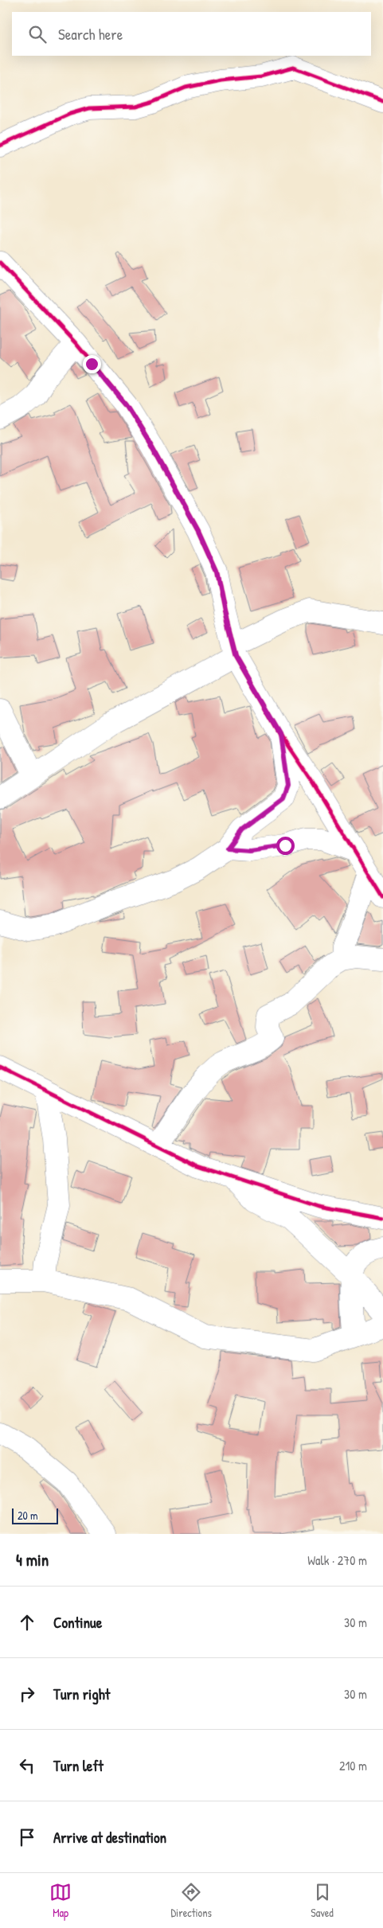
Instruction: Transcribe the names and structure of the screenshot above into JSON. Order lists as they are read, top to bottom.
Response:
{
  "scale_bar": "20 m",
  "page": {
    "search": "Search here",
    "scale": "20 m",
    "heading": ["4 min", "Walk · 270 m"],
    "list": [
      ["Continue", "30 m"],
      ["Turn right", "30 m"],
      ["Turn left", "210 m"],
      "Arrive at destination"
    ],
    "nav": ["Map", "Directions", "Saved"]
  }
}
